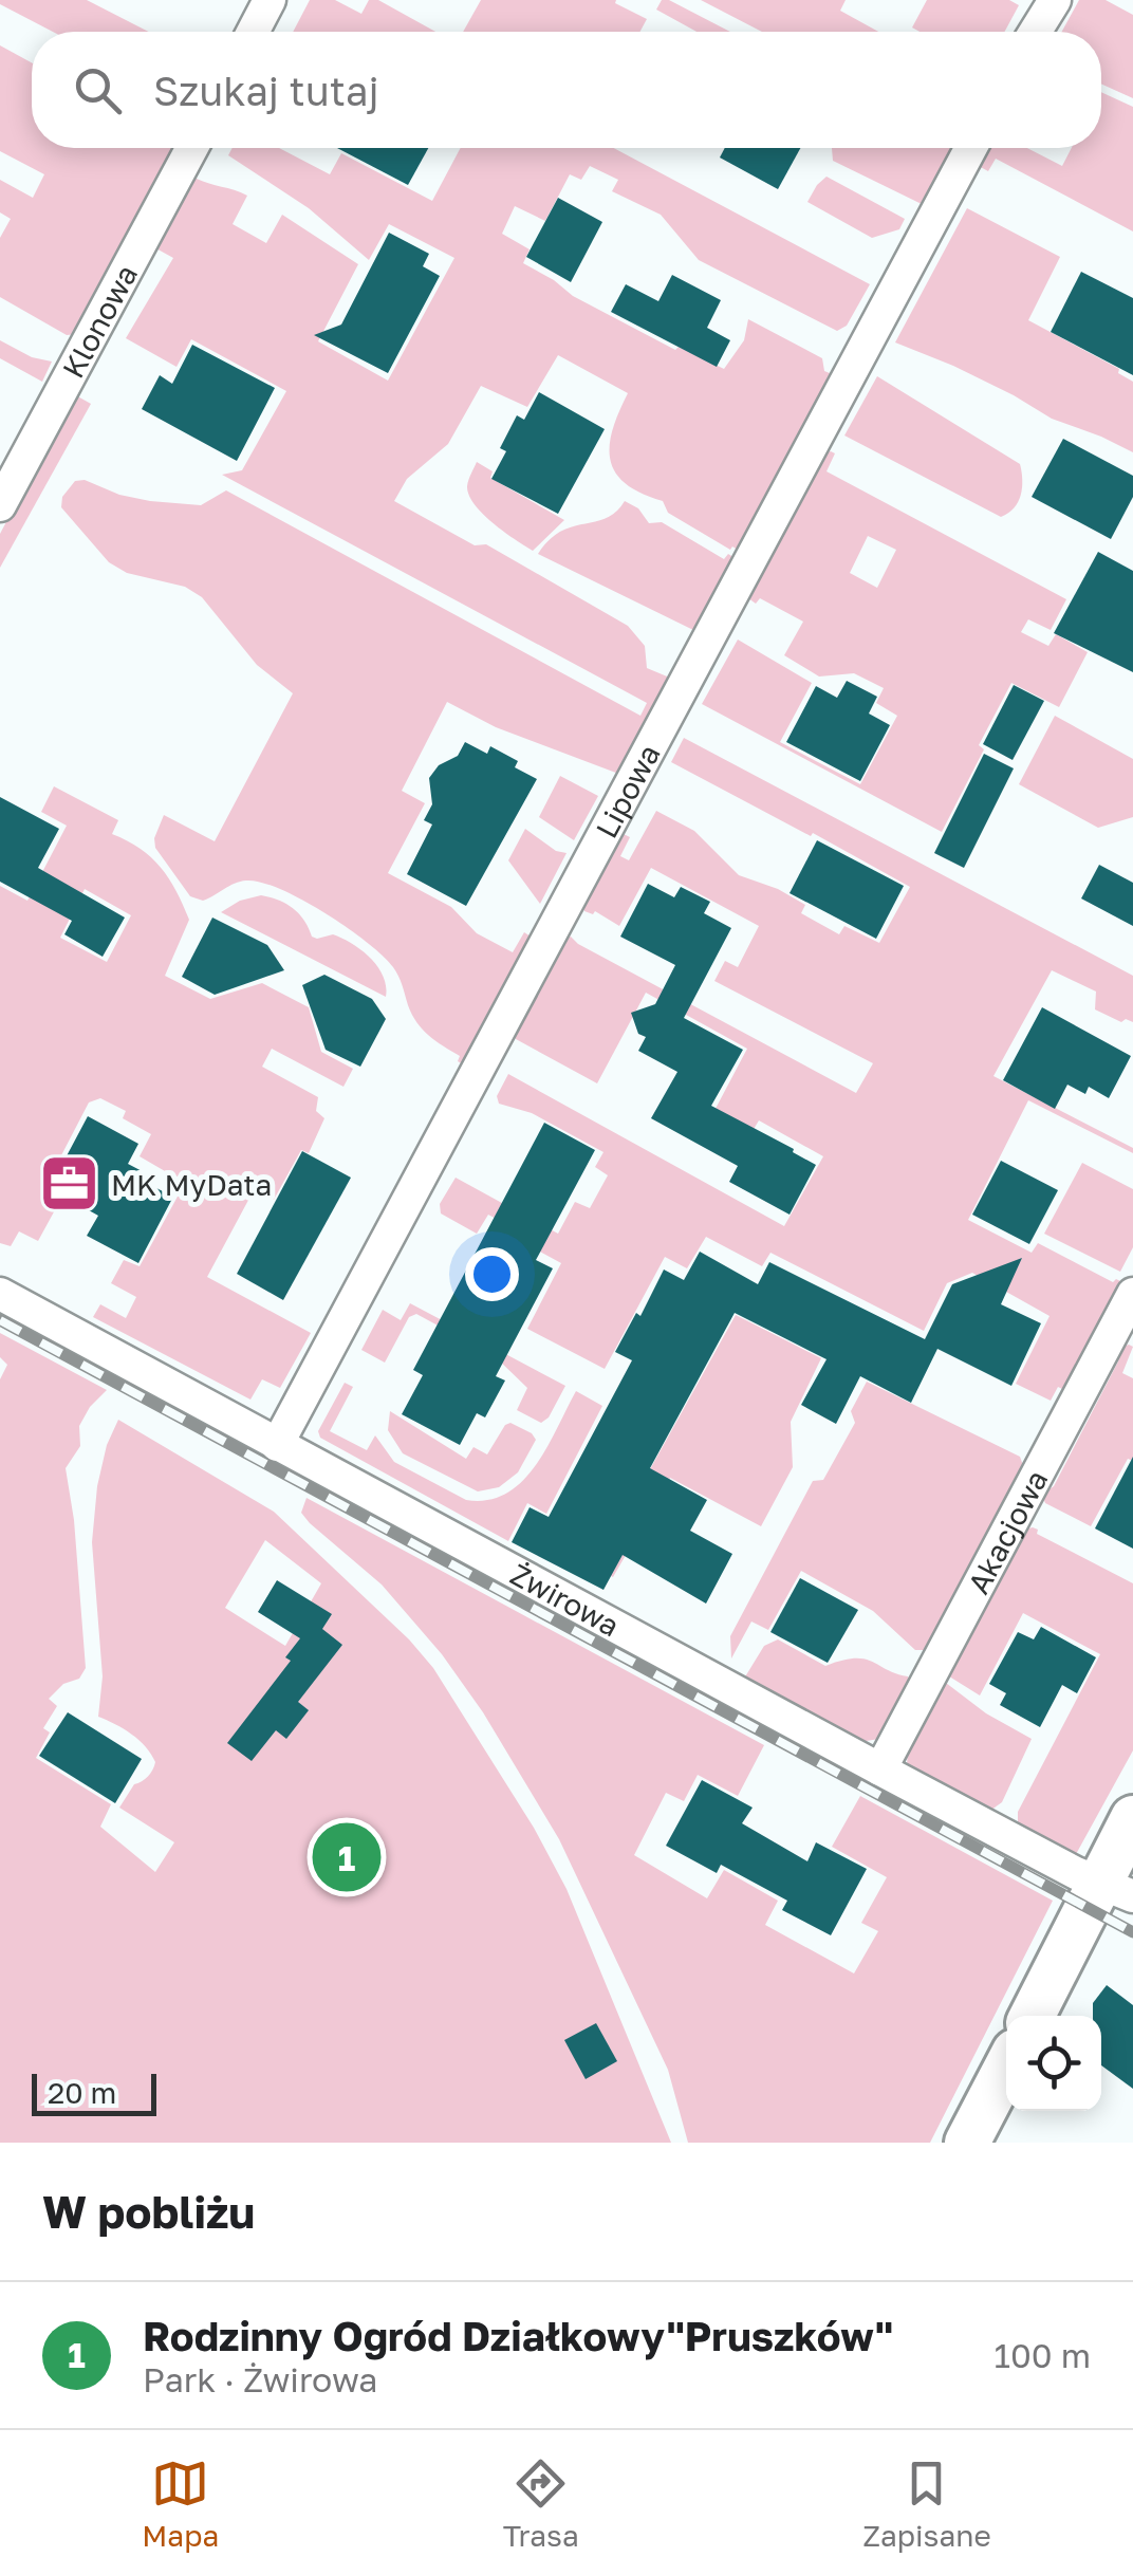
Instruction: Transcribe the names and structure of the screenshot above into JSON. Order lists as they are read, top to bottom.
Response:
{
  "streets": {
    "street": [
      "Klonowa",
      "Lipowa",
      "Akacjowa",
      "Żwirowa"
    ]
  },
  "crossings": [
    ["Lipowa", "Żwirowa"],
    ["Akacjowa", "Żwirowa"]
  ],
  "places": {
    "office": ["MK MyData"]
  },
  "scale_bar": "20 m",
  "page": {
    "search": "Szukaj tutaj",
    "pins": "1",
    "scale": "20 m",
    "heading": "W pobliżu",
    "list": [
      {
        "mark": "1",
        "name": "Rodzinny Ogród Działkowy\"Pruszków\"",
        "note": "Park · Żwirowa",
        "value": "100 m"
      }
    ],
    "nav": ["Mapa", "Trasa", "Zapisane"]
  }
}
